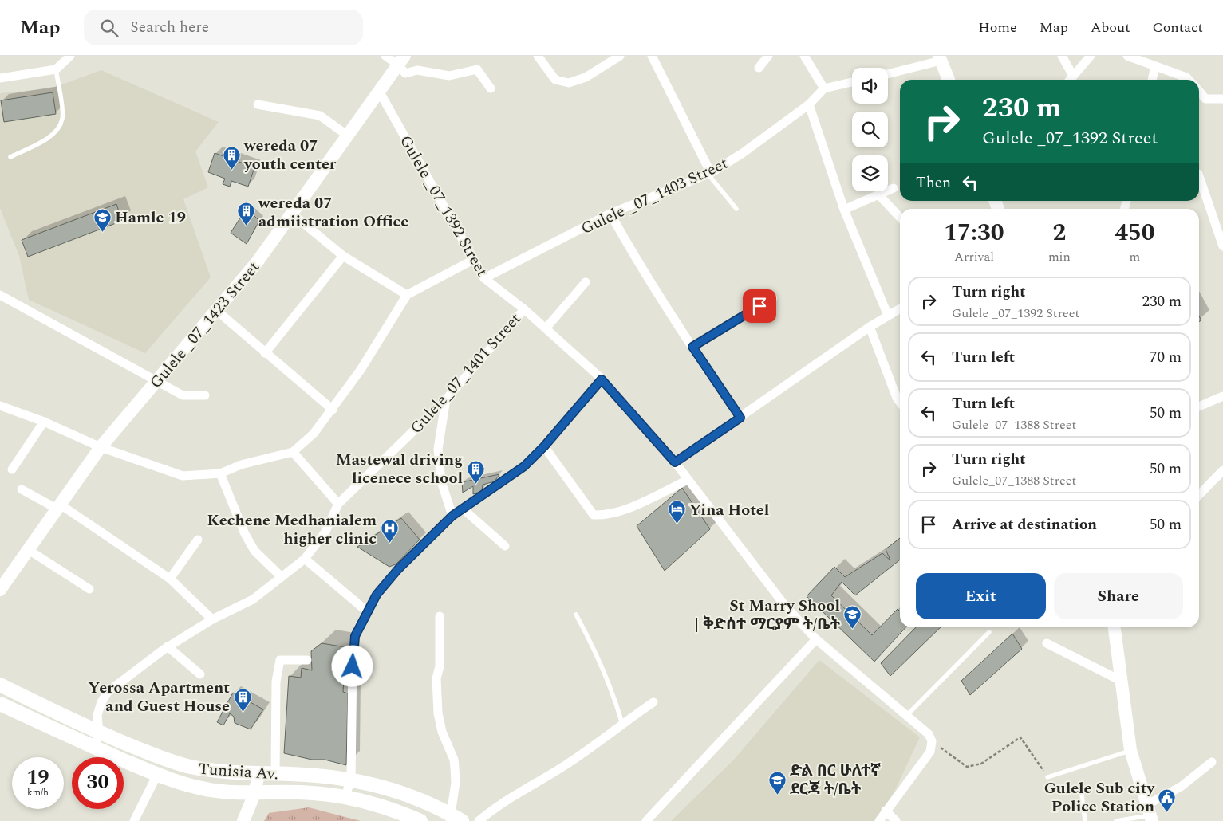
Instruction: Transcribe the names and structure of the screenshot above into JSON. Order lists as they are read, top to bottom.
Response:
{
  "streets": {
    "main road": ["Gulele _07_1423 Street", "Tunisia Av."],
    "street": ["Gulele _07_1403 Street", "Gulele _07_1392 Street", "Gulele_07_1401 Street"]
  },
  "crossings": [
    ["Gulele _07_1403 Street", "Gulele _07_1392 Street"],
    ["Gulele _07_1392 Street", "Gulele _07_1423 Street"],
    ["Gulele _07_1392 Street", "Gulele_07_1401 Street"],
    ["Gulele_07_1401 Street", "Tunisia Av."]
  ],
  "places": {
    "building": [
      "wereda 07 youth center",
      "wereda 07 admiistration Office",
      "Mastewal driving licenece school",
      "Yerossa Apartment and Guest House"
    ],
    "school or university": ["Hamle 19", "St Marry Shool | ቅድሰተ ማርያም ት/ቤት", "ድል በር ሁለተኛ ደርጃ ት/ቤት"],
    "hotel": ["Yina Hotel"],
    "hospital": ["Kechene Medhanialem higher clinic"],
    "public building": ["Gulele Sub city Police Station"]
  },
  "page": {
    "header": "Map",
    "search": "Search here",
    "nav": [
      "Home",
      "Map",
      "About",
      "Contact"
    ],
    "turn": ["230 m", "Gulele _07_1392 Street"],
    "then": "Then",
    "eta": [
      "17:30",
      "Arrival",
      "2",
      "min",
      "450",
      "m"
    ],
    "list": [
      {
        "name": "Turn right",
        "note": "Gulele _07_1392 Street",
        "value": "230 m"
      },
      {
        "name": "Turn left",
        "value": "70 m"
      },
      {
        "name": "Turn left",
        "note": "Gulele_07_1388 Street",
        "value": "50 m"
      },
      {
        "name": "Turn right",
        "note": "Gulele_07_1388 Street",
        "value": "50 m"
      },
      {
        "name": "Arrive at destination",
        "value": "50 m"
      }
    ],
    "buttons": ["Exit", "Share"],
    "speed": "19 km/h",
    "limit": "30"
  }
}
